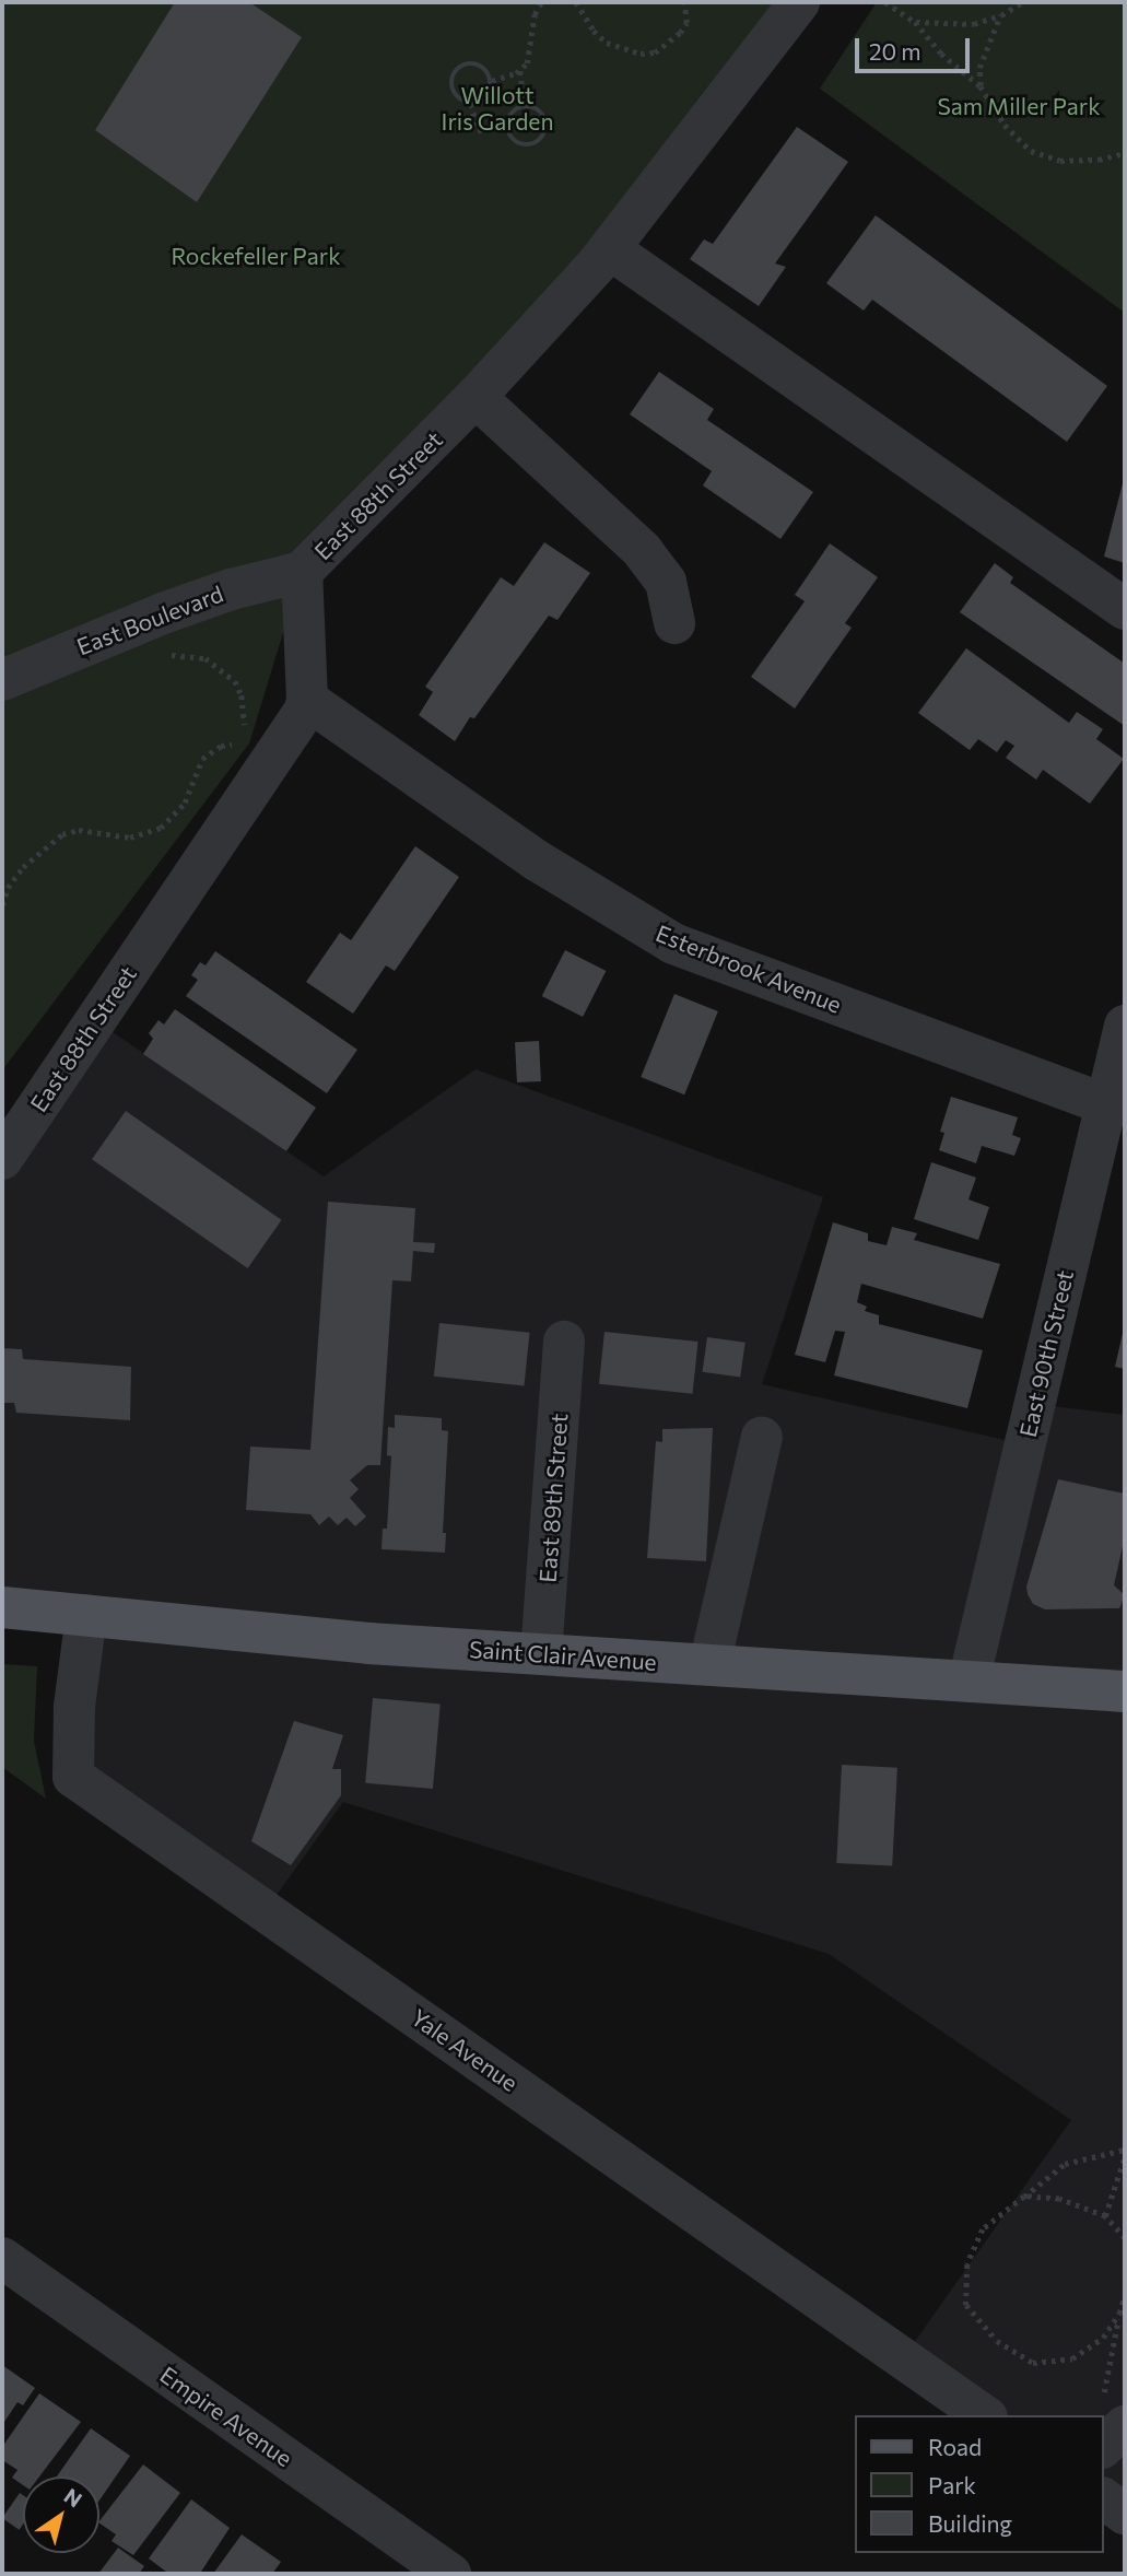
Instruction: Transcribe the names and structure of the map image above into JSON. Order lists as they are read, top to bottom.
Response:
{
  "streets": {
    "main road": ["Saint Clair Avenue"],
    "street": [
      "East 88th Street",
      "East Boulevard",
      "Esterbrook Avenue",
      "East 90th Street",
      "East 89th Street",
      "Yale Avenue",
      "Empire Avenue"
    ]
  },
  "crossings": [
    ["East 88th Street", "East Boulevard"],
    ["East 88th Street", "Esterbrook Avenue"],
    ["Esterbrook Avenue", "East 90th Street"],
    ["East 90th Street", "Saint Clair Avenue"],
    ["East 89th Street", "Saint Clair Avenue"],
    ["Saint Clair Avenue", "Yale Avenue"]
  ],
  "parks": ["Willott Iris Garden", "Sam Miller Park", "Rockefeller Park"],
  "legend": ["Road", "Park", "Building"],
  "scale_bar": "20 m",
  "north": "top right"
}
